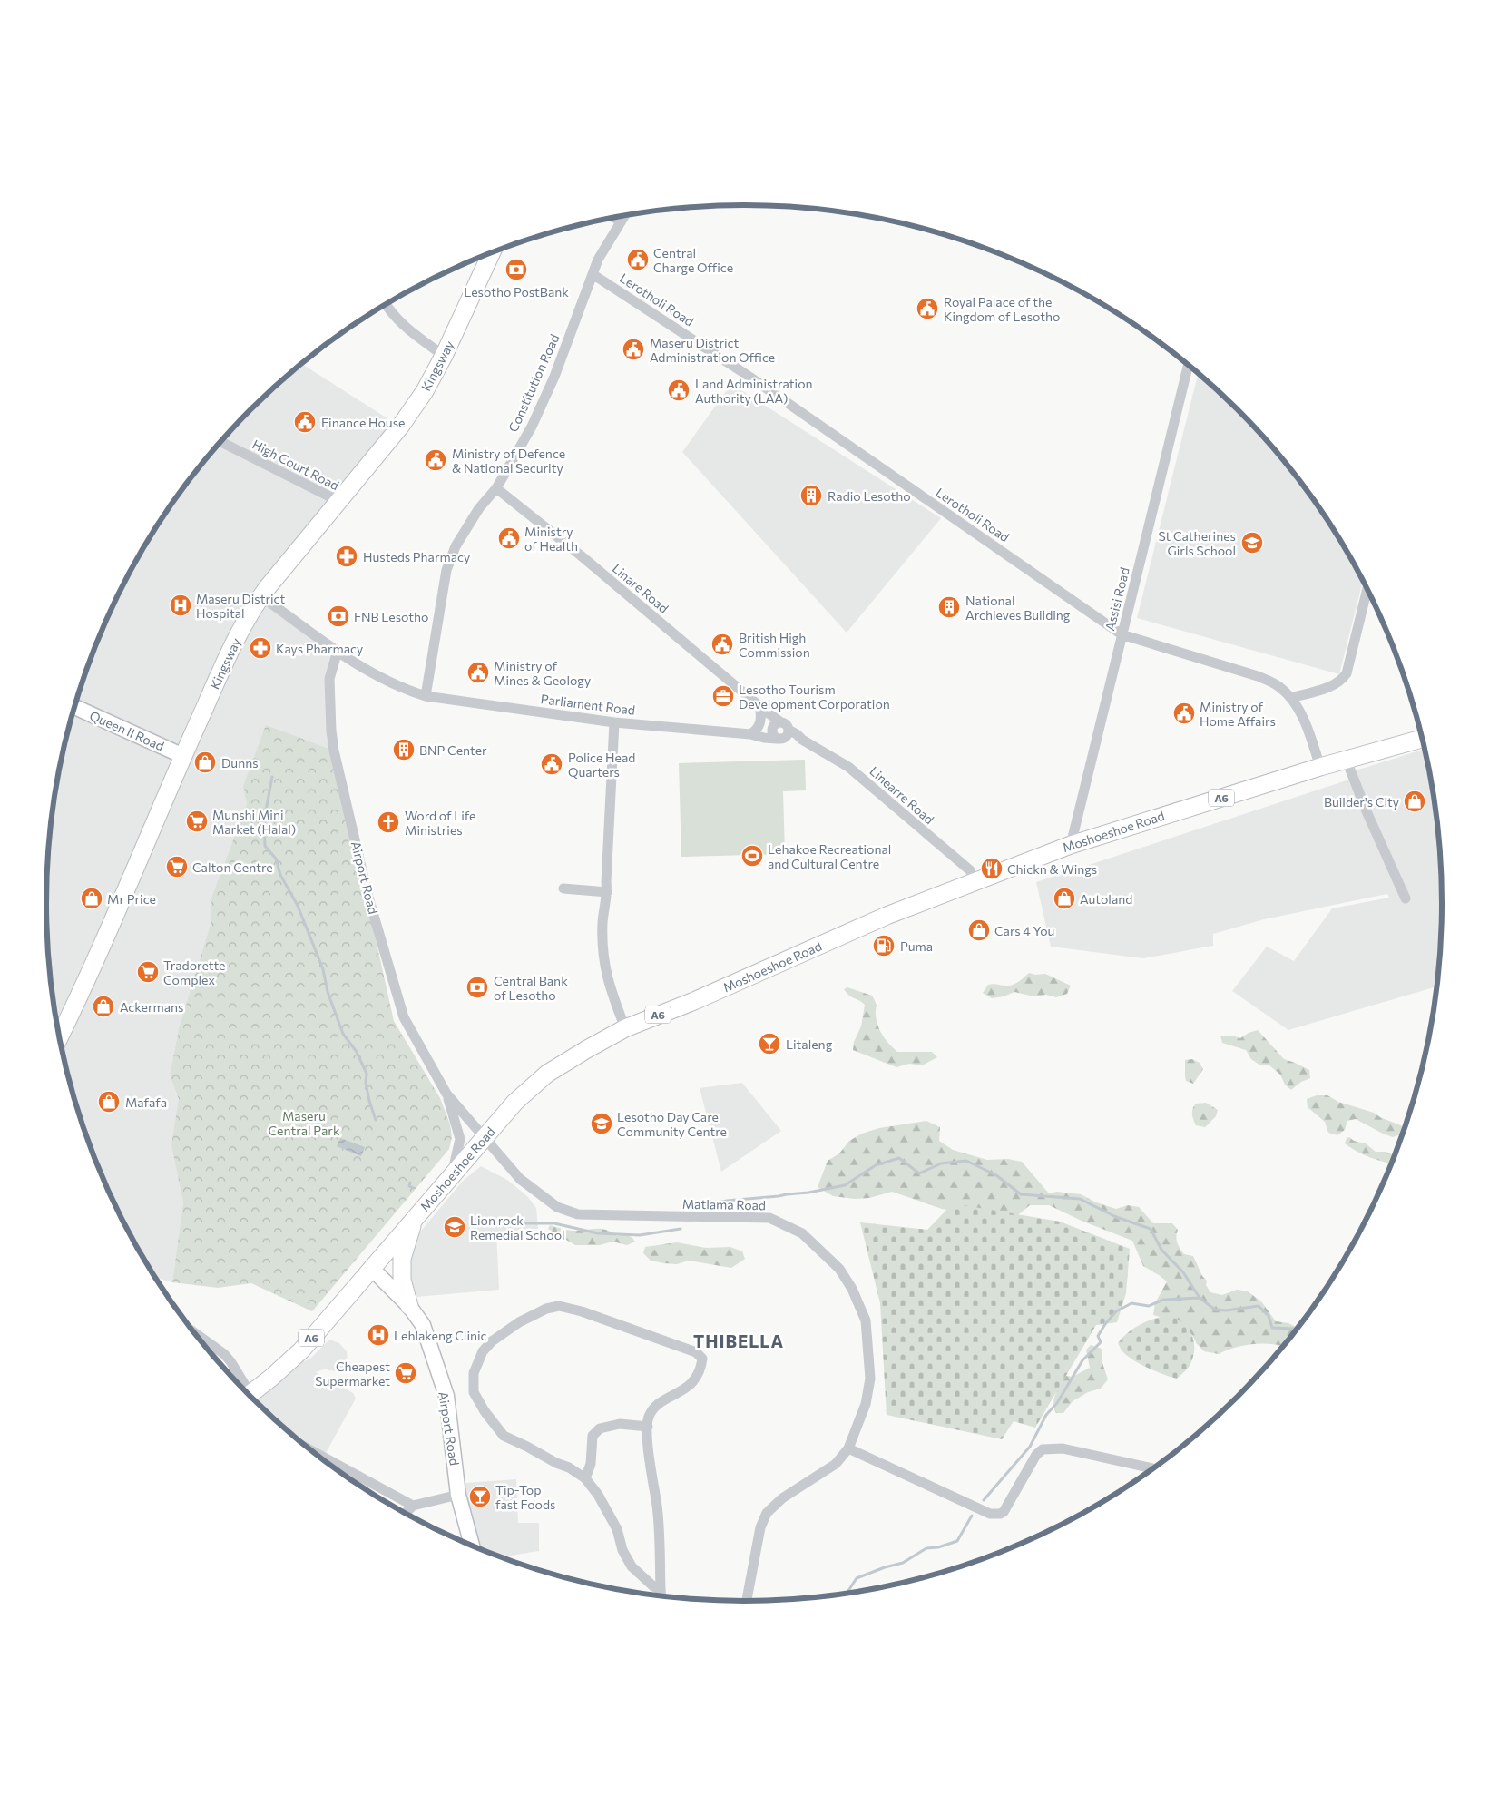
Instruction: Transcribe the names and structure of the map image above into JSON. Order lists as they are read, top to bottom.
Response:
{
  "streets": {
    "main road": [
      "Kingsway",
      "Queen II Road",
      "A6",
      "Moshoeshoe Road",
      "Airport Road"
    ],
    "street": [
      "Lerotholi Road",
      "Constitution Road",
      "High Court Road",
      "Linare Road",
      "Assisi Road",
      "Parliament Road",
      "Linearre Road",
      "Matlama Road"
    ]
  },
  "crossings": [
    ["Lerotholi Road", "Constitution Road"],
    ["Lerotholi Road", "Assisi Road"],
    ["Lerotholi Road", "Moshoeshoe Road"],
    ["Kingsway", "High Court Road"],
    ["Kingsway", "Parliament Road"],
    ["Kingsway", "Queen II Road"],
    ["Constitution Road", "Linare Road"],
    ["Constitution Road", "Parliament Road"],
    ["Linare Road", "Parliament Road"],
    ["Linare Road", "Linearre Road"],
    ["Assisi Road", "Moshoeshoe Road"],
    ["Parliament Road", "Linearre Road"],
    ["Parliament Road", "Airport Road"],
    ["Linearre Road", "Moshoeshoe Road"],
    ["Moshoeshoe Road", "Airport Road"],
    ["Moshoeshoe Road", "Matlama Road"],
    ["Airport Road", "Matlama Road"]
  ],
  "districts": ["THIBELLA"],
  "parks": ["Maseru Central Park"],
  "places": {
    "public building": [
      "Central Charge Office",
      "Royal Palace of the Kingdom of Lesotho",
      "Maseru District Administration Office",
      "Land Administration Authority (LAA)",
      "Finance House",
      "Ministry of Defence & National Security",
      "Ministry of Health",
      "British High Commission",
      "Ministry of Mines & Geology",
      "Ministry of Home Affairs",
      "Police Head Quarters"
    ],
    "bank": ["Lesotho PostBank", "FNB Lesotho", "Central Bank of Lesotho"],
    "building": ["Radio Lesotho", "National Archieves Building", "BNP Center"],
    "school or university": ["St Catherines Girls School", "Lesotho Day Care Community Centre", "Lion rock Remedial School"],
    "pharmacy": ["Husteds Pharmacy", "Kays Pharmacy"],
    "hospital": ["Maseru District Hospital", "Lehlakeng Clinic"],
    "office": ["Lesotho Tourism Development Corporation"],
    "shop": [
      "Dunns",
      "Builder's City",
      "Mr Price",
      "Autoland",
      "Cars 4 You",
      "Ackermans",
      "Mafafa"
    ],
    "supermarket": [
      "Munshi Mini Market (Halal)",
      "Calton Centre",
      "Tradorette Complex",
      "Cheapest Supermarket"
    ],
    "church": ["Word of Life Ministries"],
    "sports": ["Lehakoe Recreational and Cultural Centre"],
    "restaurant": ["Chickn & Wings"],
    "fuel station": ["Puma"],
    "bar": ["Litaleng", "Tip-Top fast Foods"]
  }
}
